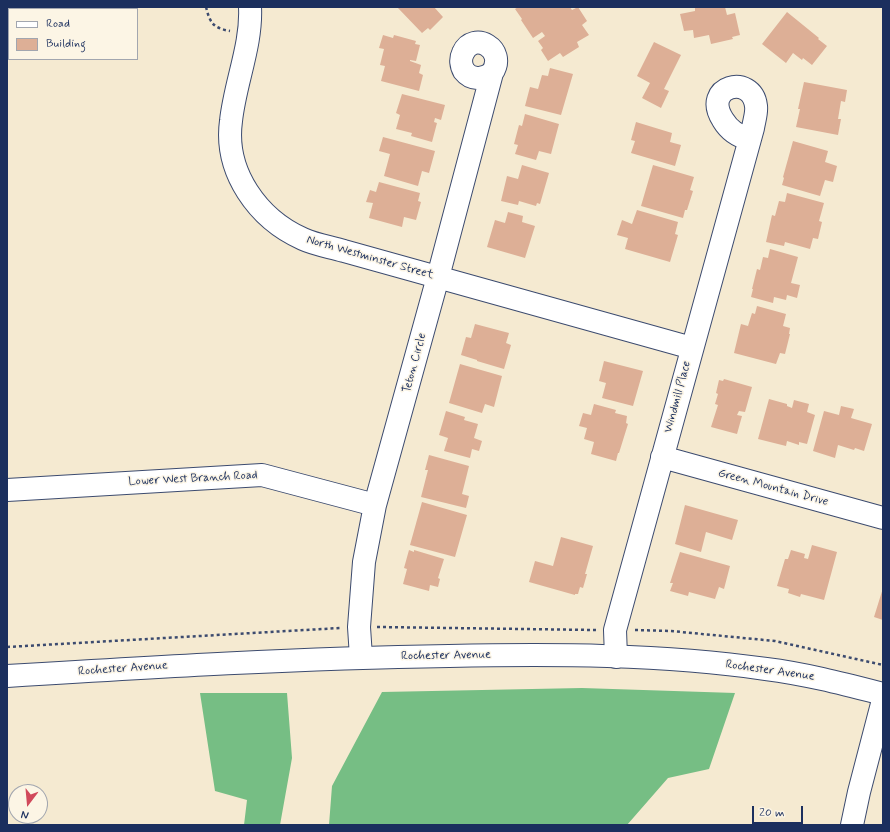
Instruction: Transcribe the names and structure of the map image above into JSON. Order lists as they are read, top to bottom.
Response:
{
  "streets": {
    "street": [
      "North Westminster Street",
      "Teton Circle",
      "Windmill Place",
      "Lower West Branch Road",
      "Green Mountain Drive",
      "Rochester Avenue"
    ]
  },
  "crossings": [
    ["North Westminster Street", "Teton Circle"],
    ["North Westminster Street", "Windmill Place"],
    ["Teton Circle", "Lower West Branch Road"],
    ["Teton Circle", "Rochester Avenue"],
    ["Windmill Place", "Green Mountain Drive"],
    ["Windmill Place", "Rochester Avenue"]
  ],
  "legend": ["Road", "Building"],
  "scale_bar": "20 m",
  "north": "bottom"
}
